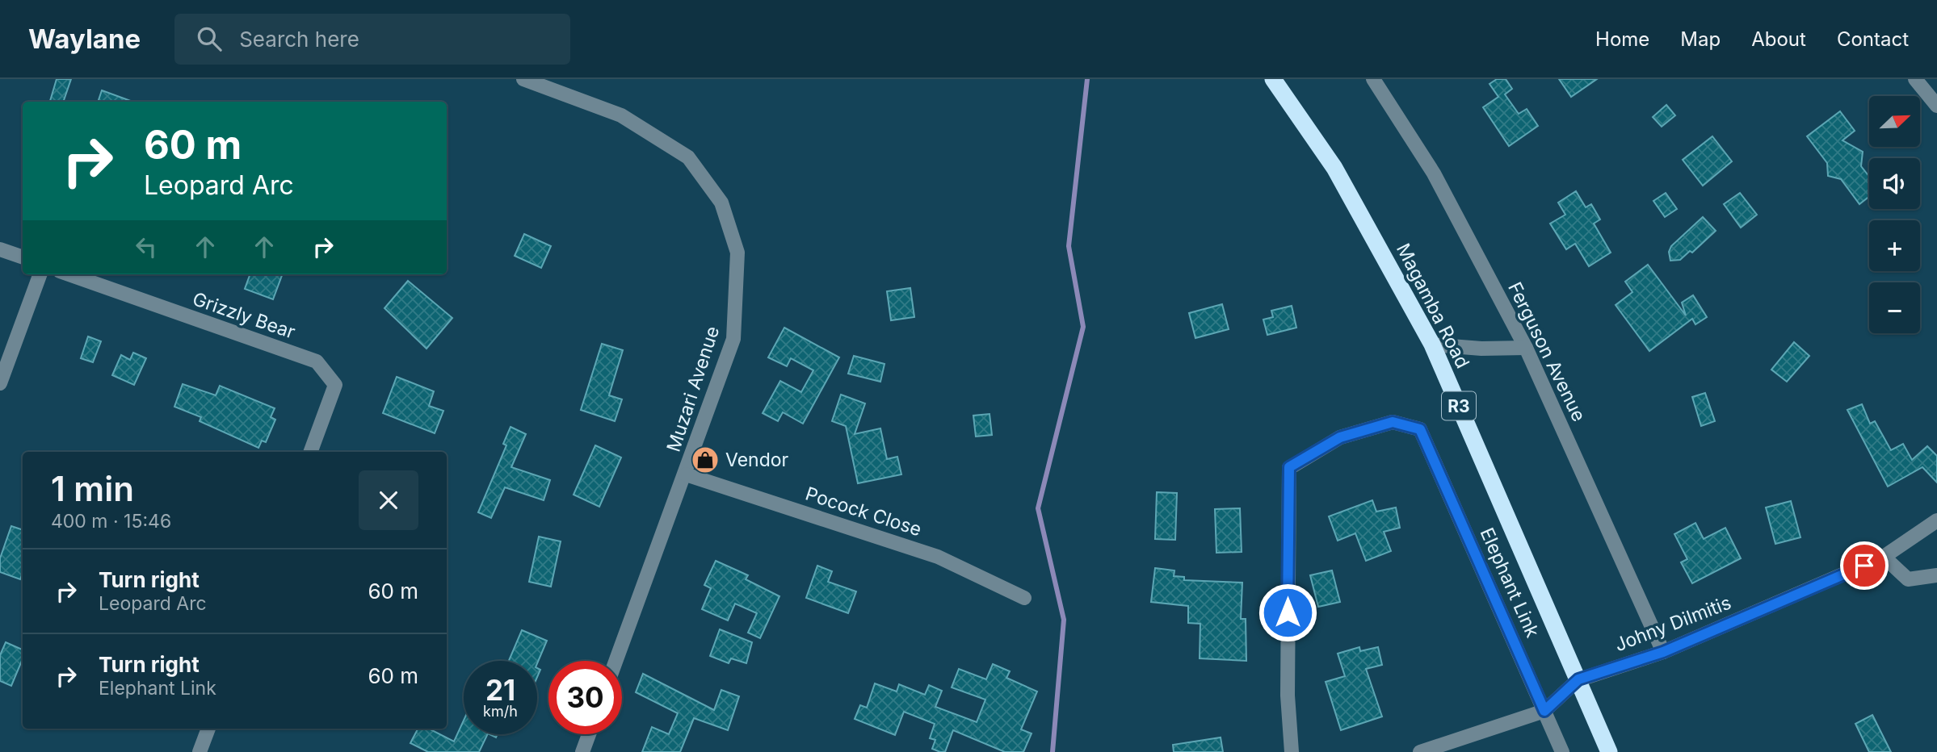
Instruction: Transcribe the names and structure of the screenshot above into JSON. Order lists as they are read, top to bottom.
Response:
{
  "streets": {
    "highway": ["Magamba Road", "R3"],
    "street": [
      "Grizzly Bear",
      "Ferguson Avenue",
      "Muzari Avenue",
      "Pocock Close",
      "Elephant Link",
      "Johny Dilmitis"
    ]
  },
  "crossings": [
    ["Magamba Road", "Johny Dilmitis"],
    ["Ferguson Avenue", "Johny Dilmitis"],
    ["Muzari Avenue", "Pocock Close"],
    ["Elephant Link", "Johny Dilmitis"]
  ],
  "places": {
    "shop": ["Vendor"]
  },
  "north": "top right",
  "page": {
    "header": "Waylane",
    "search": "Search here",
    "nav": [
      "Home",
      "Map",
      "About",
      "Contact"
    ],
    "map_buttons": ["+", "−"],
    "turn": ["60 m", "Leopard Arc"],
    "heading": ["1 min", "400 m · 15:46"],
    "list": [
      {
        "name": "Turn right",
        "note": "Leopard Arc",
        "value": "60 m"
      },
      {
        "name": "Turn right",
        "note": "Elephant Link",
        "value": "60 m"
      }
    ],
    "speed": "21 km/h",
    "limit": "30"
  }
}
